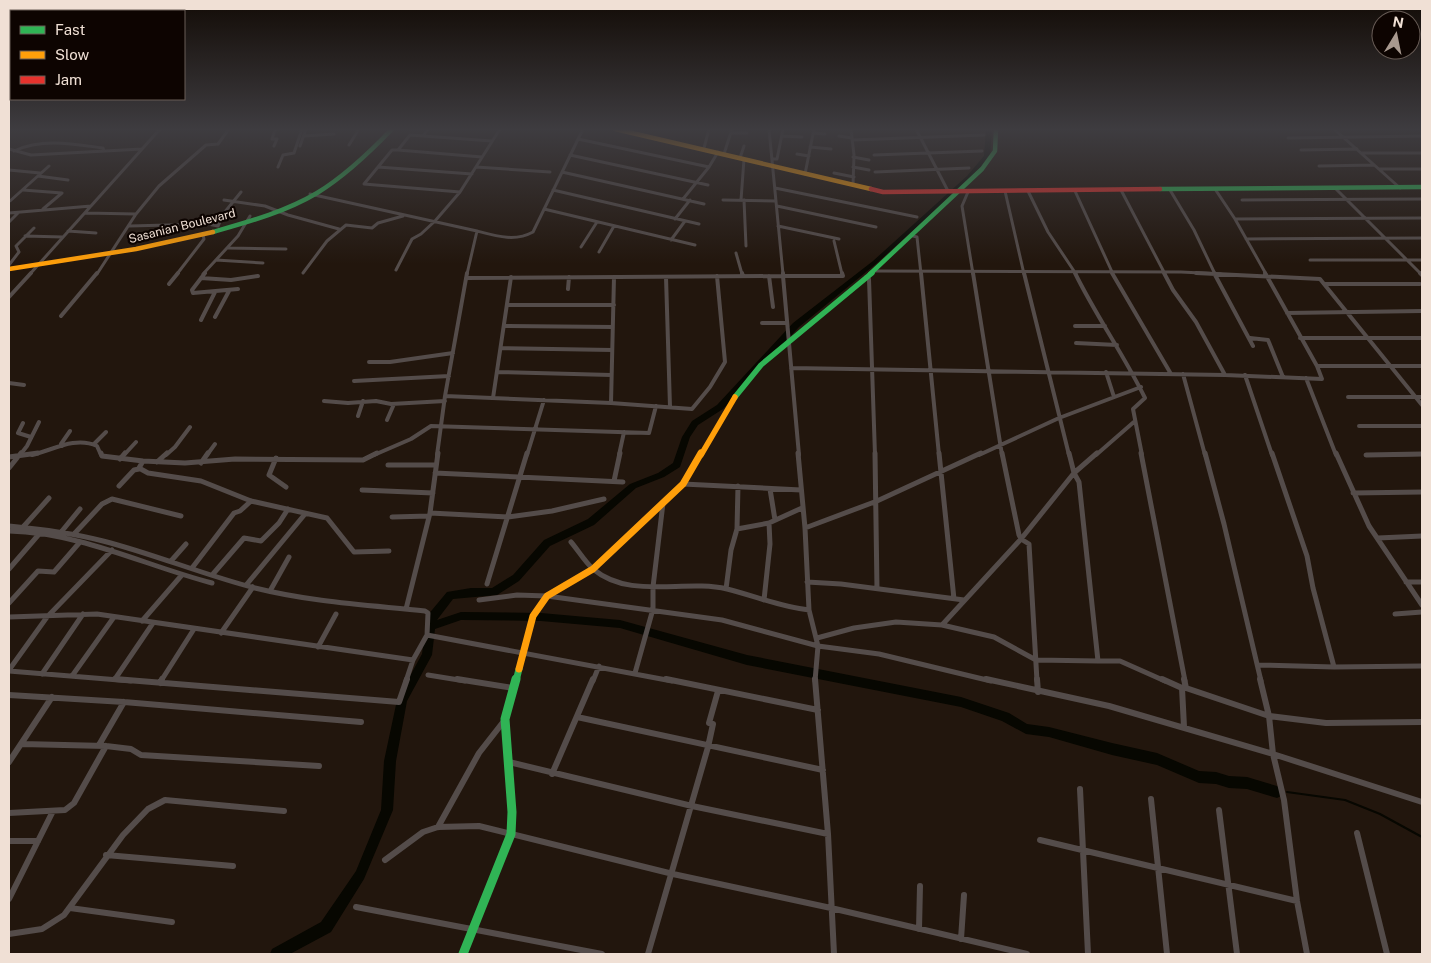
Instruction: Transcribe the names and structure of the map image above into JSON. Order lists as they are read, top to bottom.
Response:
{
  "streets": {
    "main road": ["Sasanian Boulevard"]
  },
  "legend": ["Fast", "Slow", "Jam"],
  "north": "top"
}
